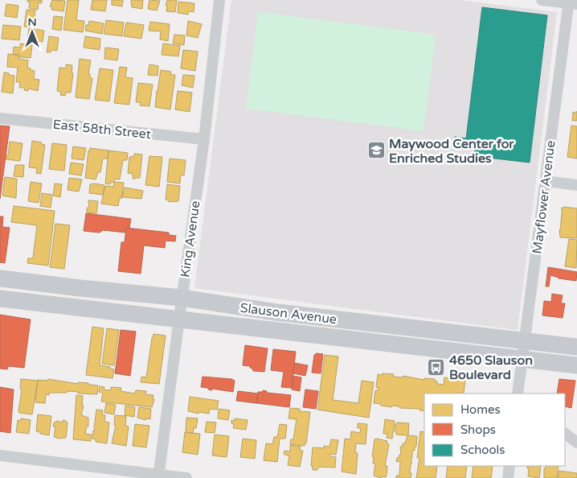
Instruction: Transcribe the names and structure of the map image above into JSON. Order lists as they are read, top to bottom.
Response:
{
  "streets": {
    "main road": ["Slauson Avenue"],
    "street": ["East 58th Street", "Mayflower Avenue", "King Avenue"]
  },
  "crossings": [
    ["East 58th Street", "King Avenue"],
    ["Mayflower Avenue", "Slauson Avenue"],
    ["King Avenue", "Slauson Avenue"]
  ],
  "places": {
    "school or university": ["Maywood Center for Enriched Studies"],
    "bus stop": ["4650 Slauson Boulevard"]
  },
  "legend": ["Homes", "Shops", "Schools"],
  "north": "top"
}
